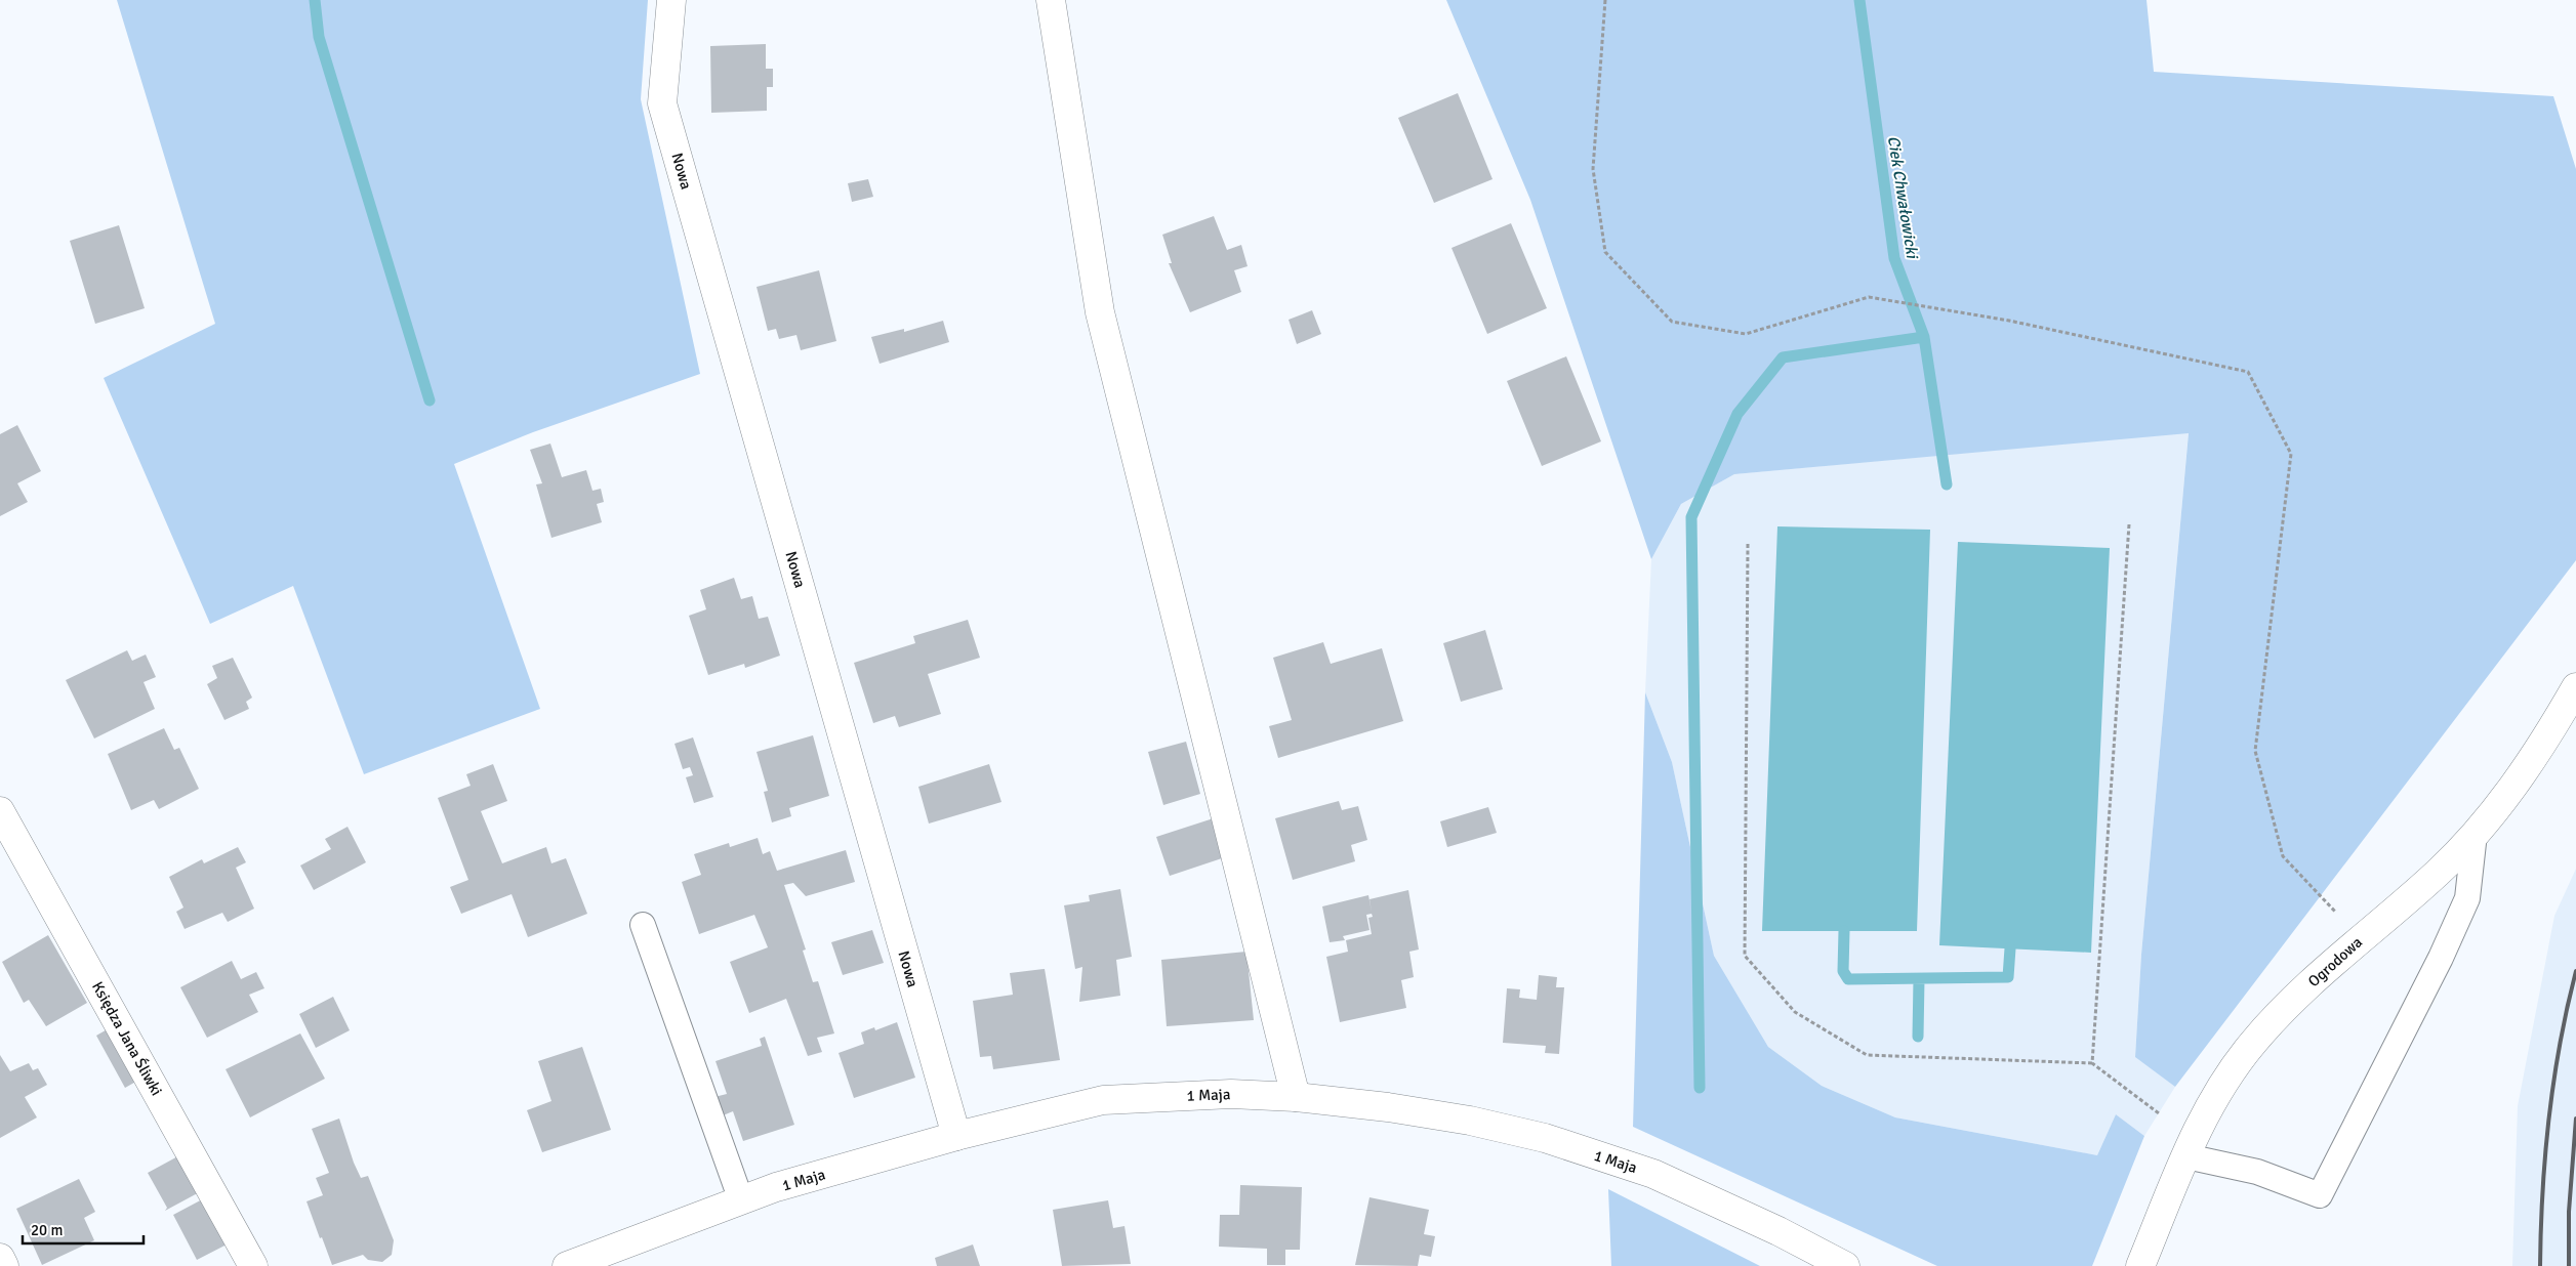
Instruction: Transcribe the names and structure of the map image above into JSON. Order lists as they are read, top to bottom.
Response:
{
  "streets": {
    "street": [
      "Nowa",
      "Ogrodowa",
      "Księdza Jana Śliwki",
      "1 Maja"
    ]
  },
  "crossings": [
    ["Nowa", "1 Maja"]
  ],
  "water": ["Ciek Chwałowicki"],
  "scale_bar": "20 m"
}
